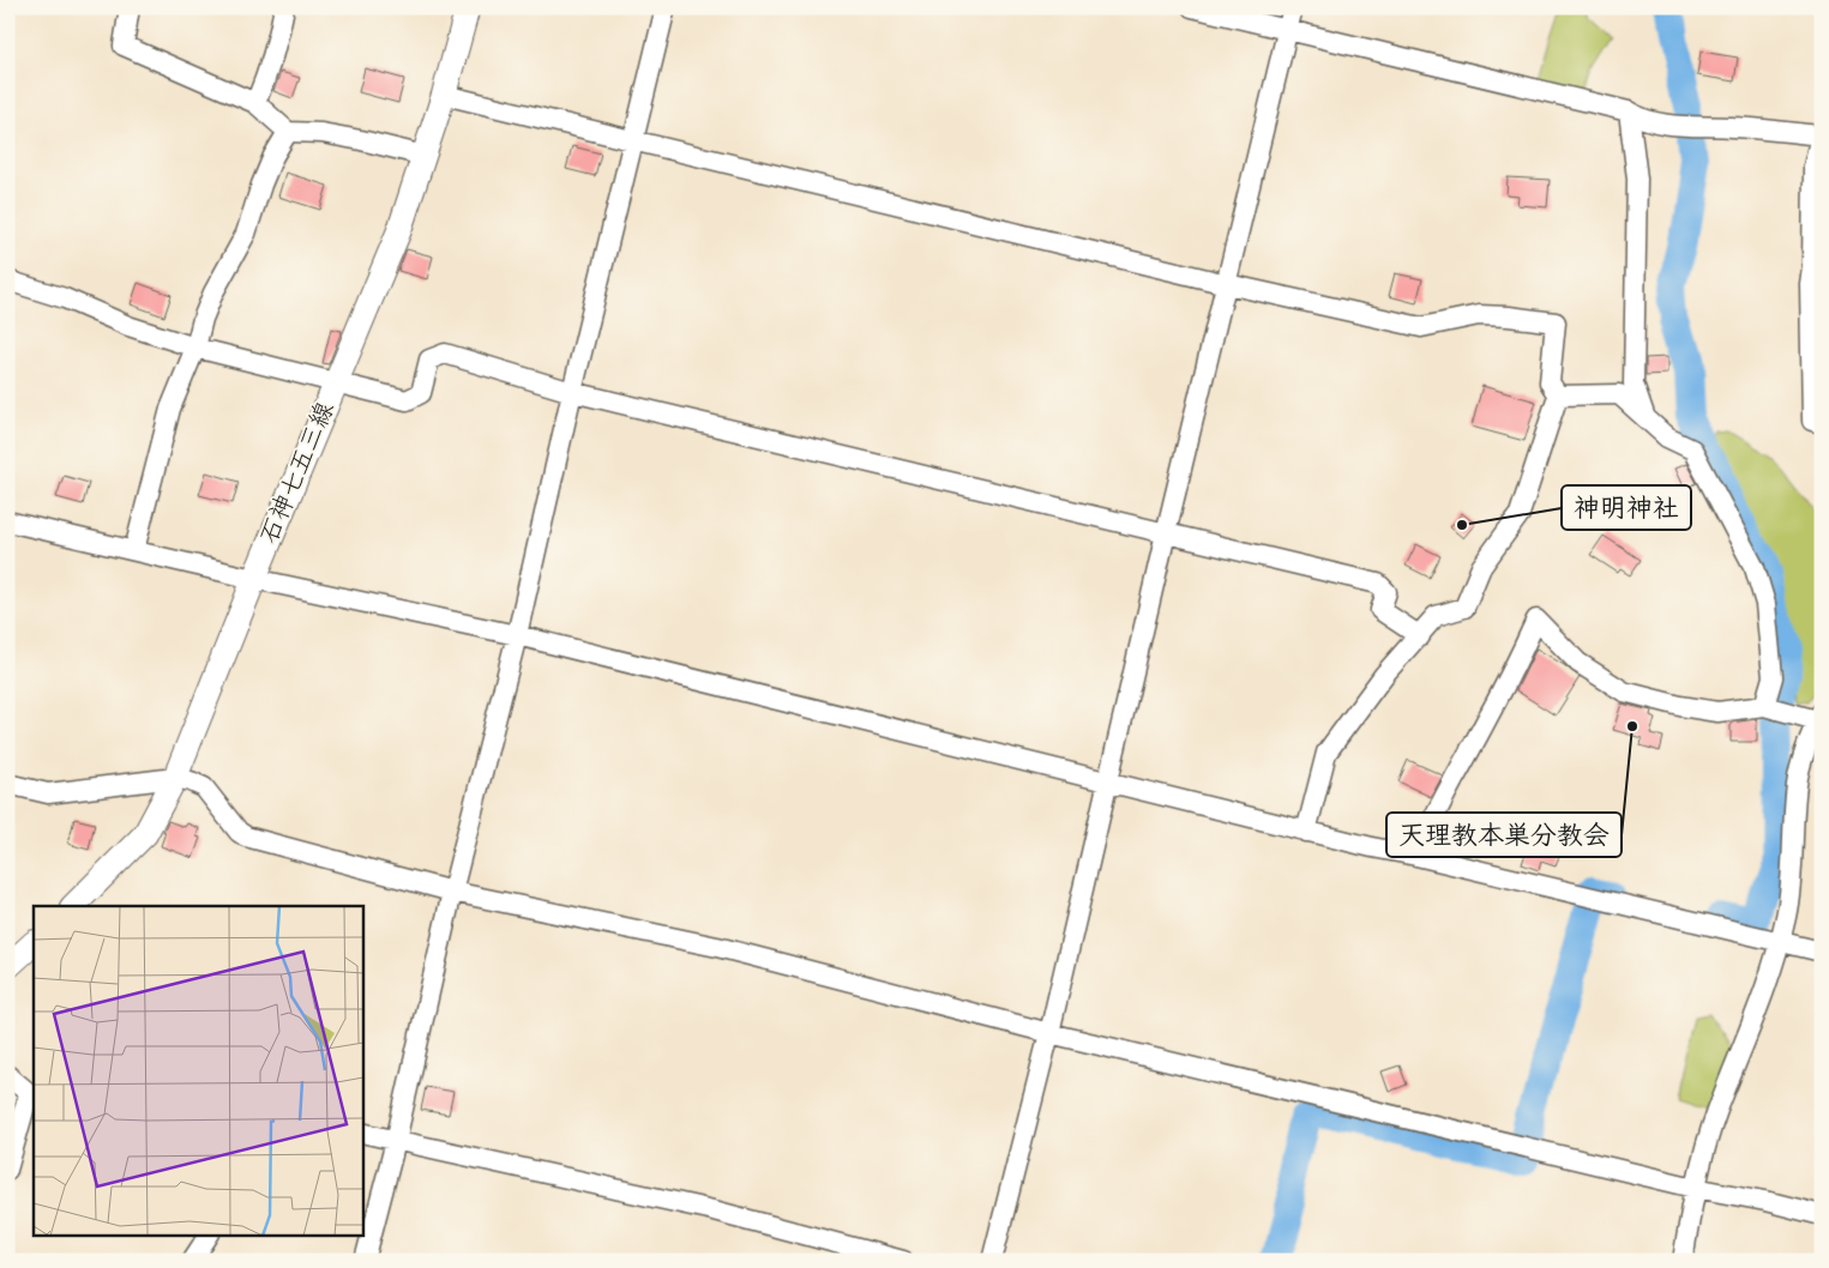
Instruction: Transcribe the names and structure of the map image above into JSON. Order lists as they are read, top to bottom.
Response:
{
  "streets": {
    "main road": ["石神七五三線"]
  },
  "places": ["神明神社", "天理教本巣分教会"]
}
